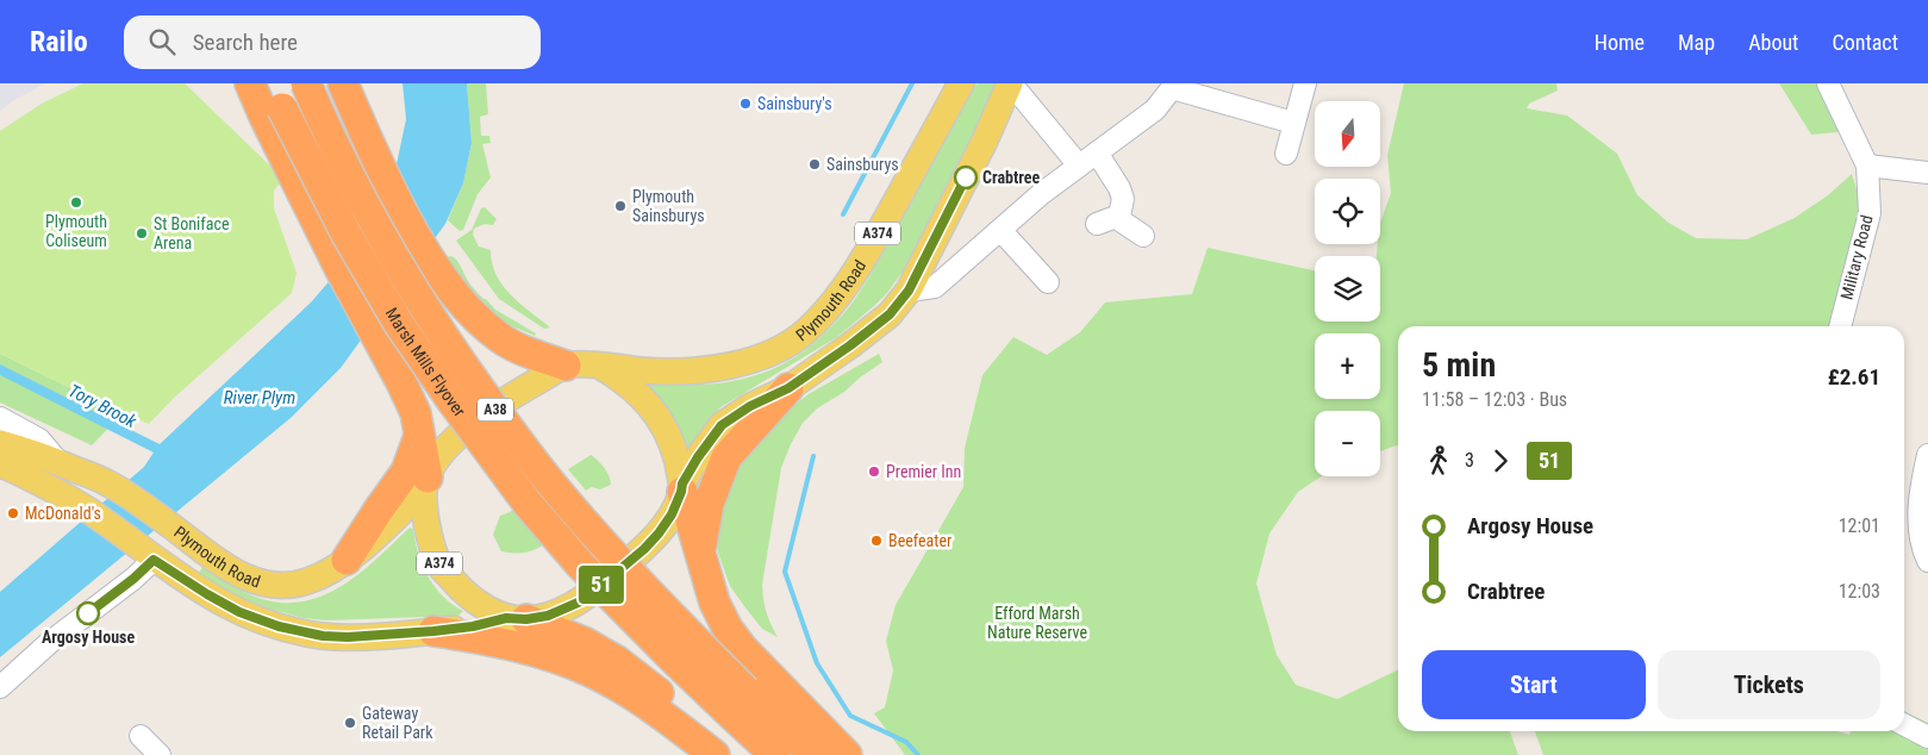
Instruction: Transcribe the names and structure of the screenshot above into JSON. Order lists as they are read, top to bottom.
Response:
{
  "streets": {
    "highway": ["Marsh Mills Flyover", "A38"],
    "main road": ["A374", "Plymouth Road"],
    "street": ["Military Road"]
  },
  "crossings": [
    ["A374", "Plymouth Road"],
    ["Marsh Mills Flyover", "A38"]
  ],
  "water": ["River Plym", "Tory Brook"],
  "parks": ["Efford Marsh Nature Reserve"],
  "places": [
    "Sainsbury's",
    "Sainsburys",
    "Crabtree",
    "Plymouth Coliseum",
    "Plymouth Sainsburys",
    "St Boniface Arena",
    "Premier Inn",
    "McDonald's",
    "Beefeater",
    "Argosy House",
    "Gateway Retail Park"
  ],
  "lines": ["bus line 51"],
  "north": "bottom",
  "page": {
    "header": "Railo",
    "search": "Search here",
    "nav": [
      "Home",
      "Map",
      "About",
      "Contact"
    ],
    "on_map": "51",
    "map_buttons": ["+", "−"],
    "heading": ["5 min", "11:58 – 12:03 · Bus", "£2.61"],
    "legs": ["3", "51"],
    "list": [
      {
        "name": "Argosy House",
        "value": "12:01"
      },
      {
        "name": "Crabtree",
        "value": "12:03"
      }
    ],
    "buttons": ["Start", "Tickets"]
  }
}
